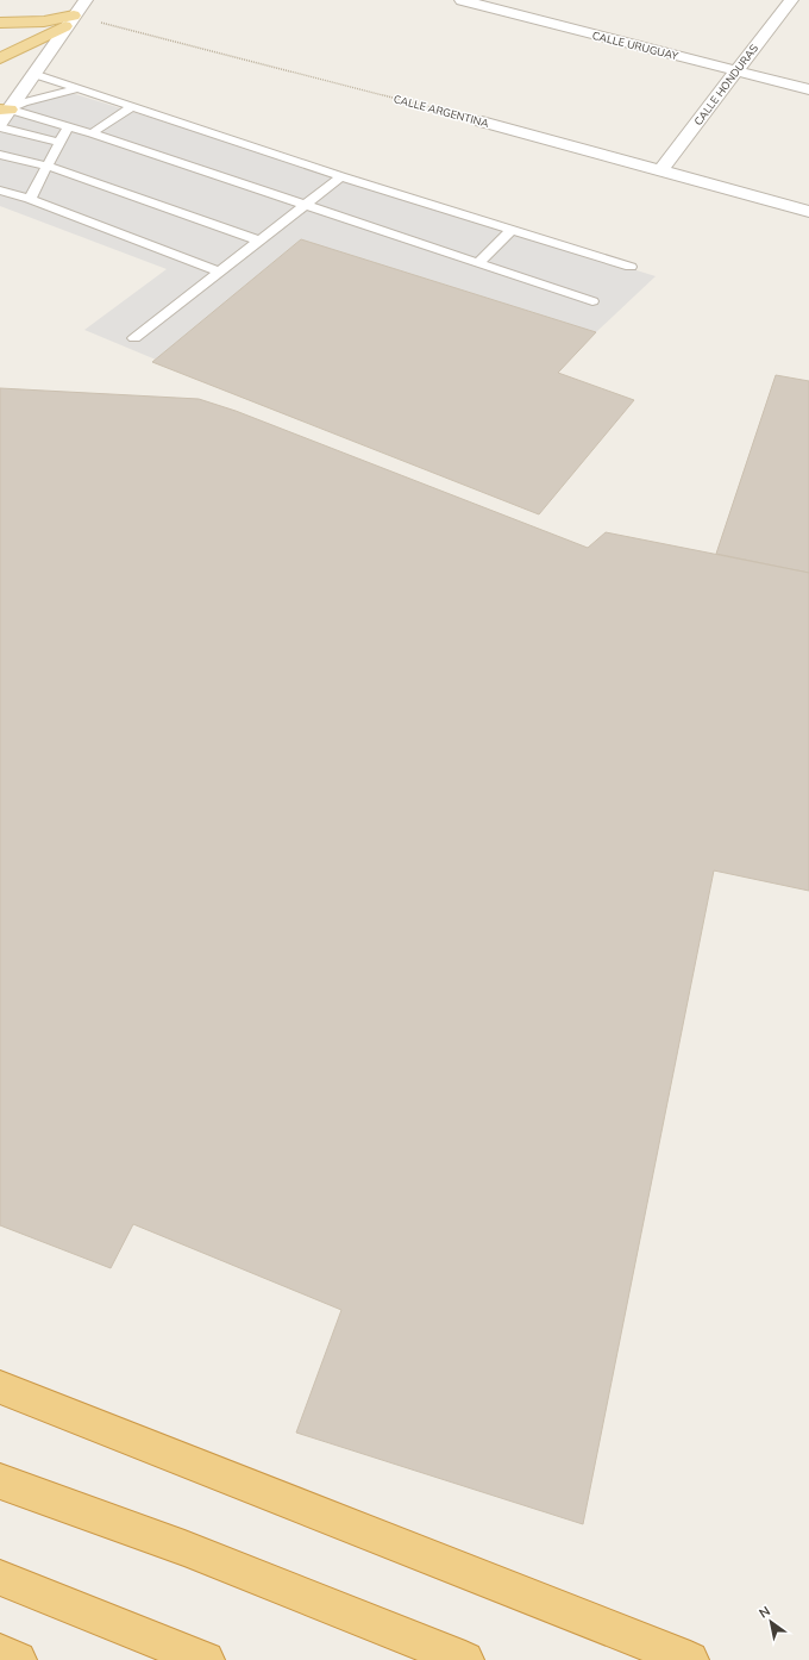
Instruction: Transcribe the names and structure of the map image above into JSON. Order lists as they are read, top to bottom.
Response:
{
  "streets": {
    "street": ["CALLE URUGUAY", "CALLE HONDURAS", "CALLE ARGENTINA"]
  },
  "crossings": [
    ["CALLE URUGUAY", "CALLE HONDURAS"],
    ["CALLE HONDURAS", "CALLE ARGENTINA"]
  ],
  "north": "top left"
}
